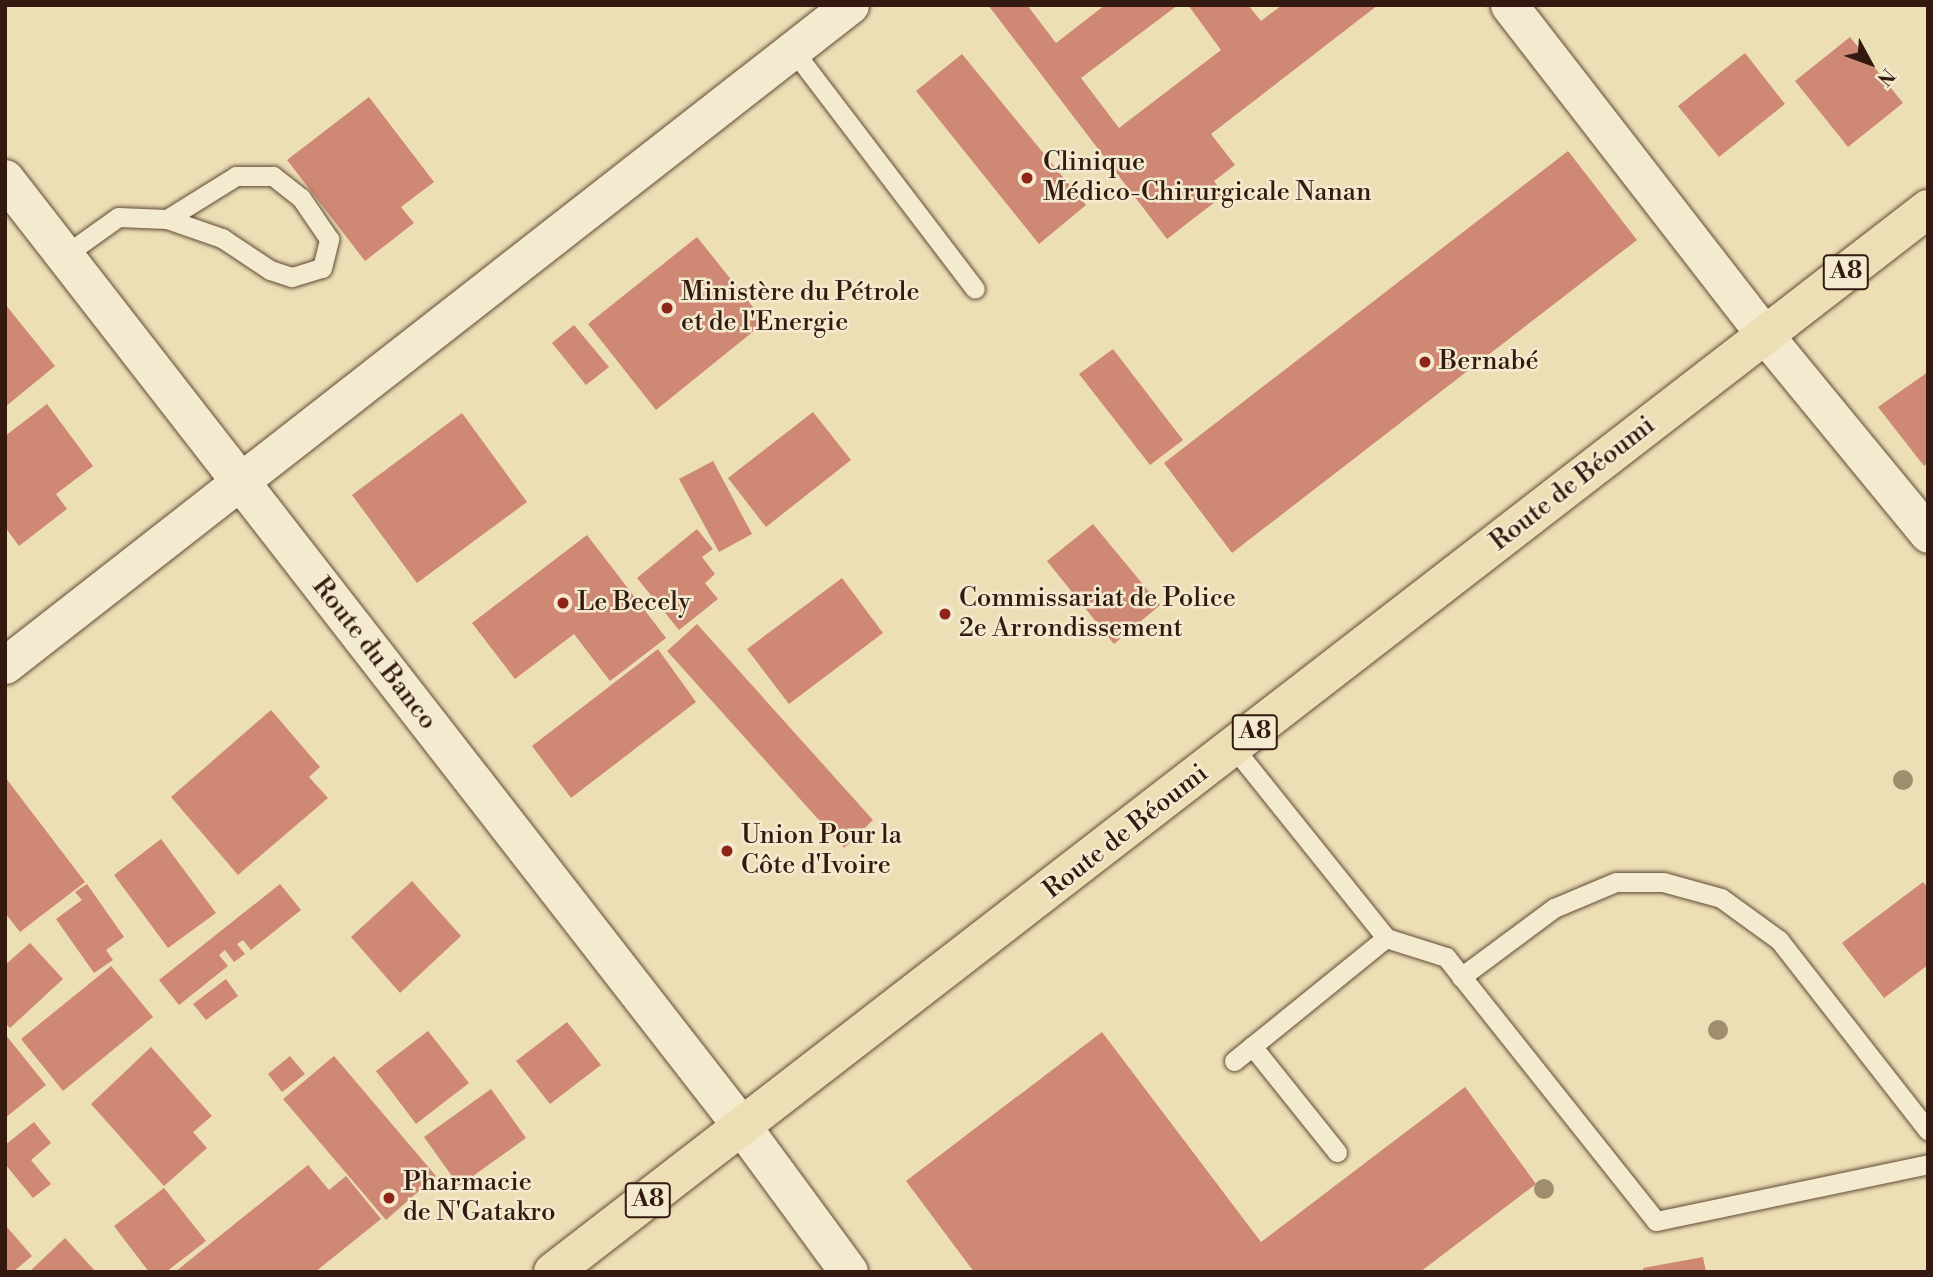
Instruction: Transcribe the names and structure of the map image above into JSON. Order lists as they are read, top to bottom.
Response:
{
  "streets": {
    "main road": ["A8", "Route de Béoumi"],
    "street": ["Route du Banco"]
  },
  "crossings": [
    ["Route de Béoumi", "Route du Banco"]
  ],
  "places": [
    "Clinique Médico-Chirurgicale Nanan",
    "Ministère du Pétrole et de l'Energie",
    "Bernabé",
    "Le Becely",
    "Commissariat de Police 2e Arrondissement",
    "Union Pour la Côte d'Ivoire",
    "Pharmacie de N'Gatakro"
  ],
  "north": "bottom right"
}
